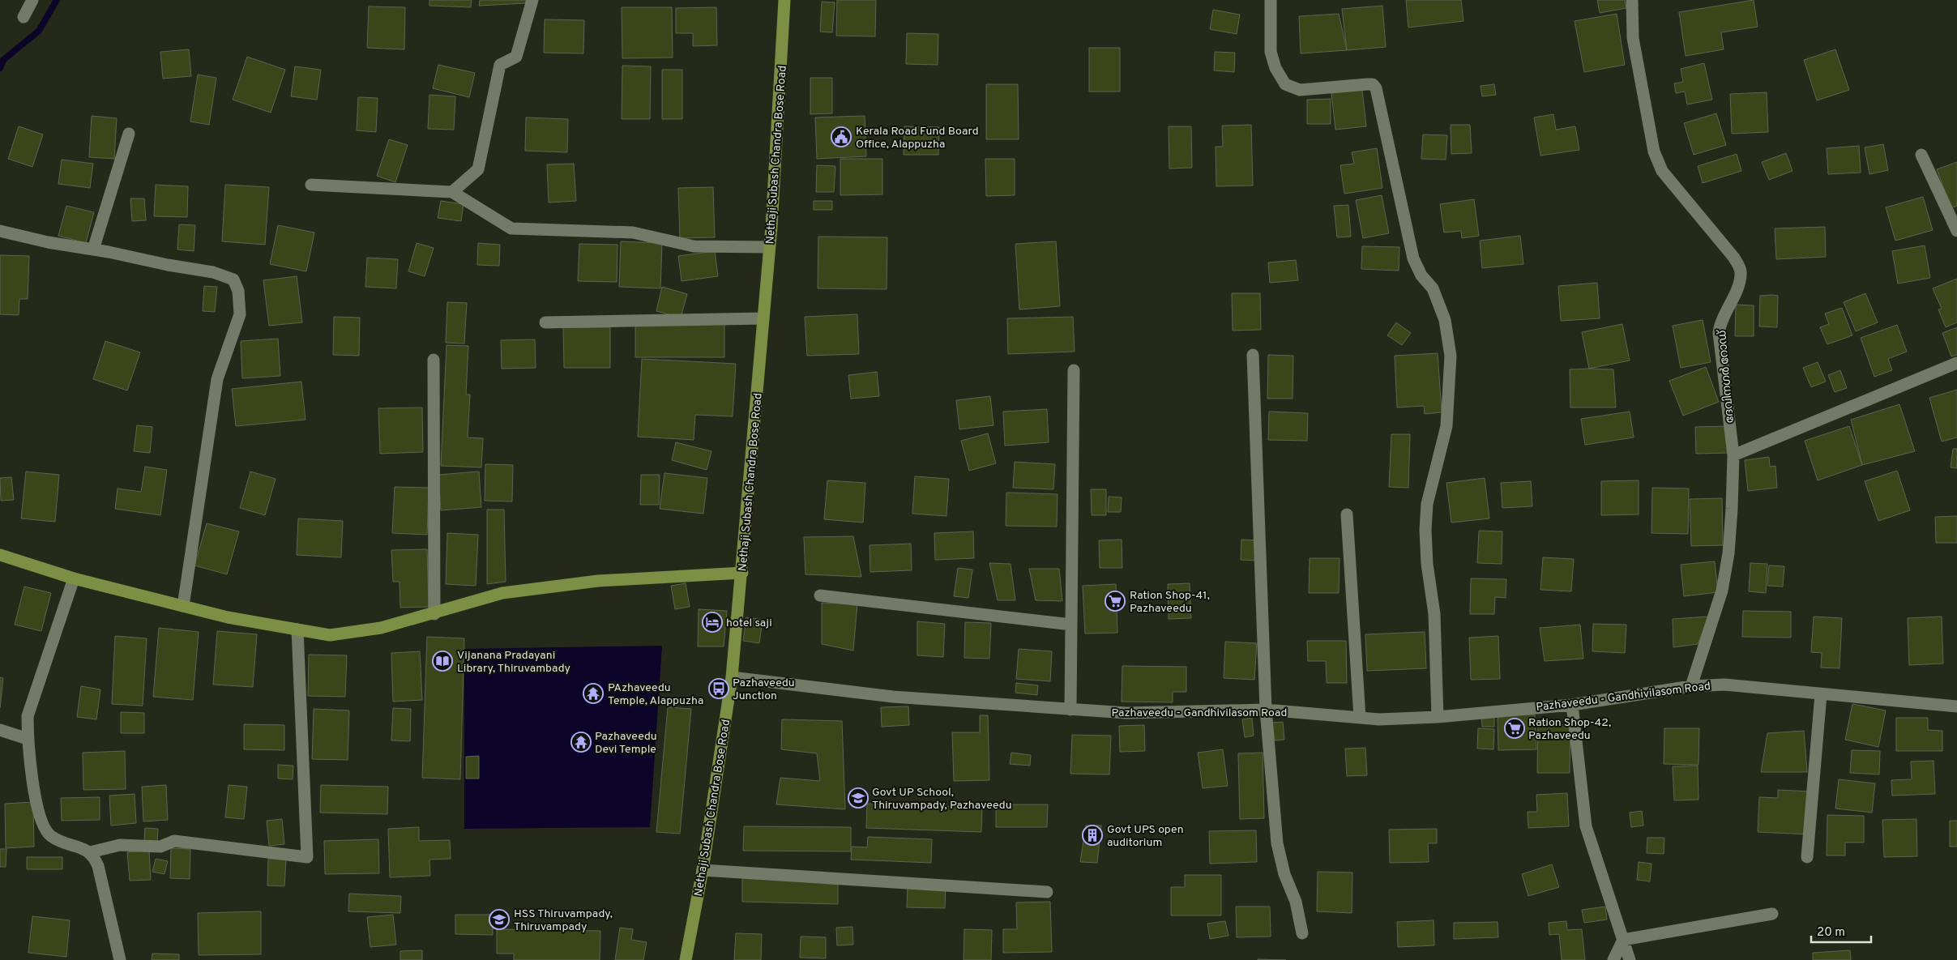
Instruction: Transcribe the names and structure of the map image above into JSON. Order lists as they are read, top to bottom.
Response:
{
  "streets": {
    "main road": ["Nethaji Subash Chandra Bose Road"],
    "street": ["ദേവിനഗർ റോഡ്", "Pazhaveedu - Gandhivilasom Road"]
  },
  "crossings": [
    ["Nethaji Subash Chandra Bose Road", "Pazhaveedu - Gandhivilasom Road"],
    ["ദേവിനഗർ റോഡ്", "Pazhaveedu - Gandhivilasom Road"]
  ],
  "places": {
    "public building": ["Kerala Road Fund Board Office, Alappuzha"],
    "supermarket": ["Ration Shop-41, Pazhaveedu", "Ration Shop-42, Pazhaveedu"],
    "hotel": ["hotel saji"],
    "library": ["Vijanana Pradayani Library, Thiruvambady"],
    "bus stop": ["Pazhaveedu Junction"],
    "temple": ["PAzhaveedu Temple, Alappuzha", "Pazhaveedu Devi Temple"],
    "school or university": ["Govt UP School, Thiruvampady, Pazhaveedu", "HSS Thiruvampady, Thiruvampady"],
    "building": ["Govt UPS open auditorium"]
  },
  "scale_bar": "20 m"
}
